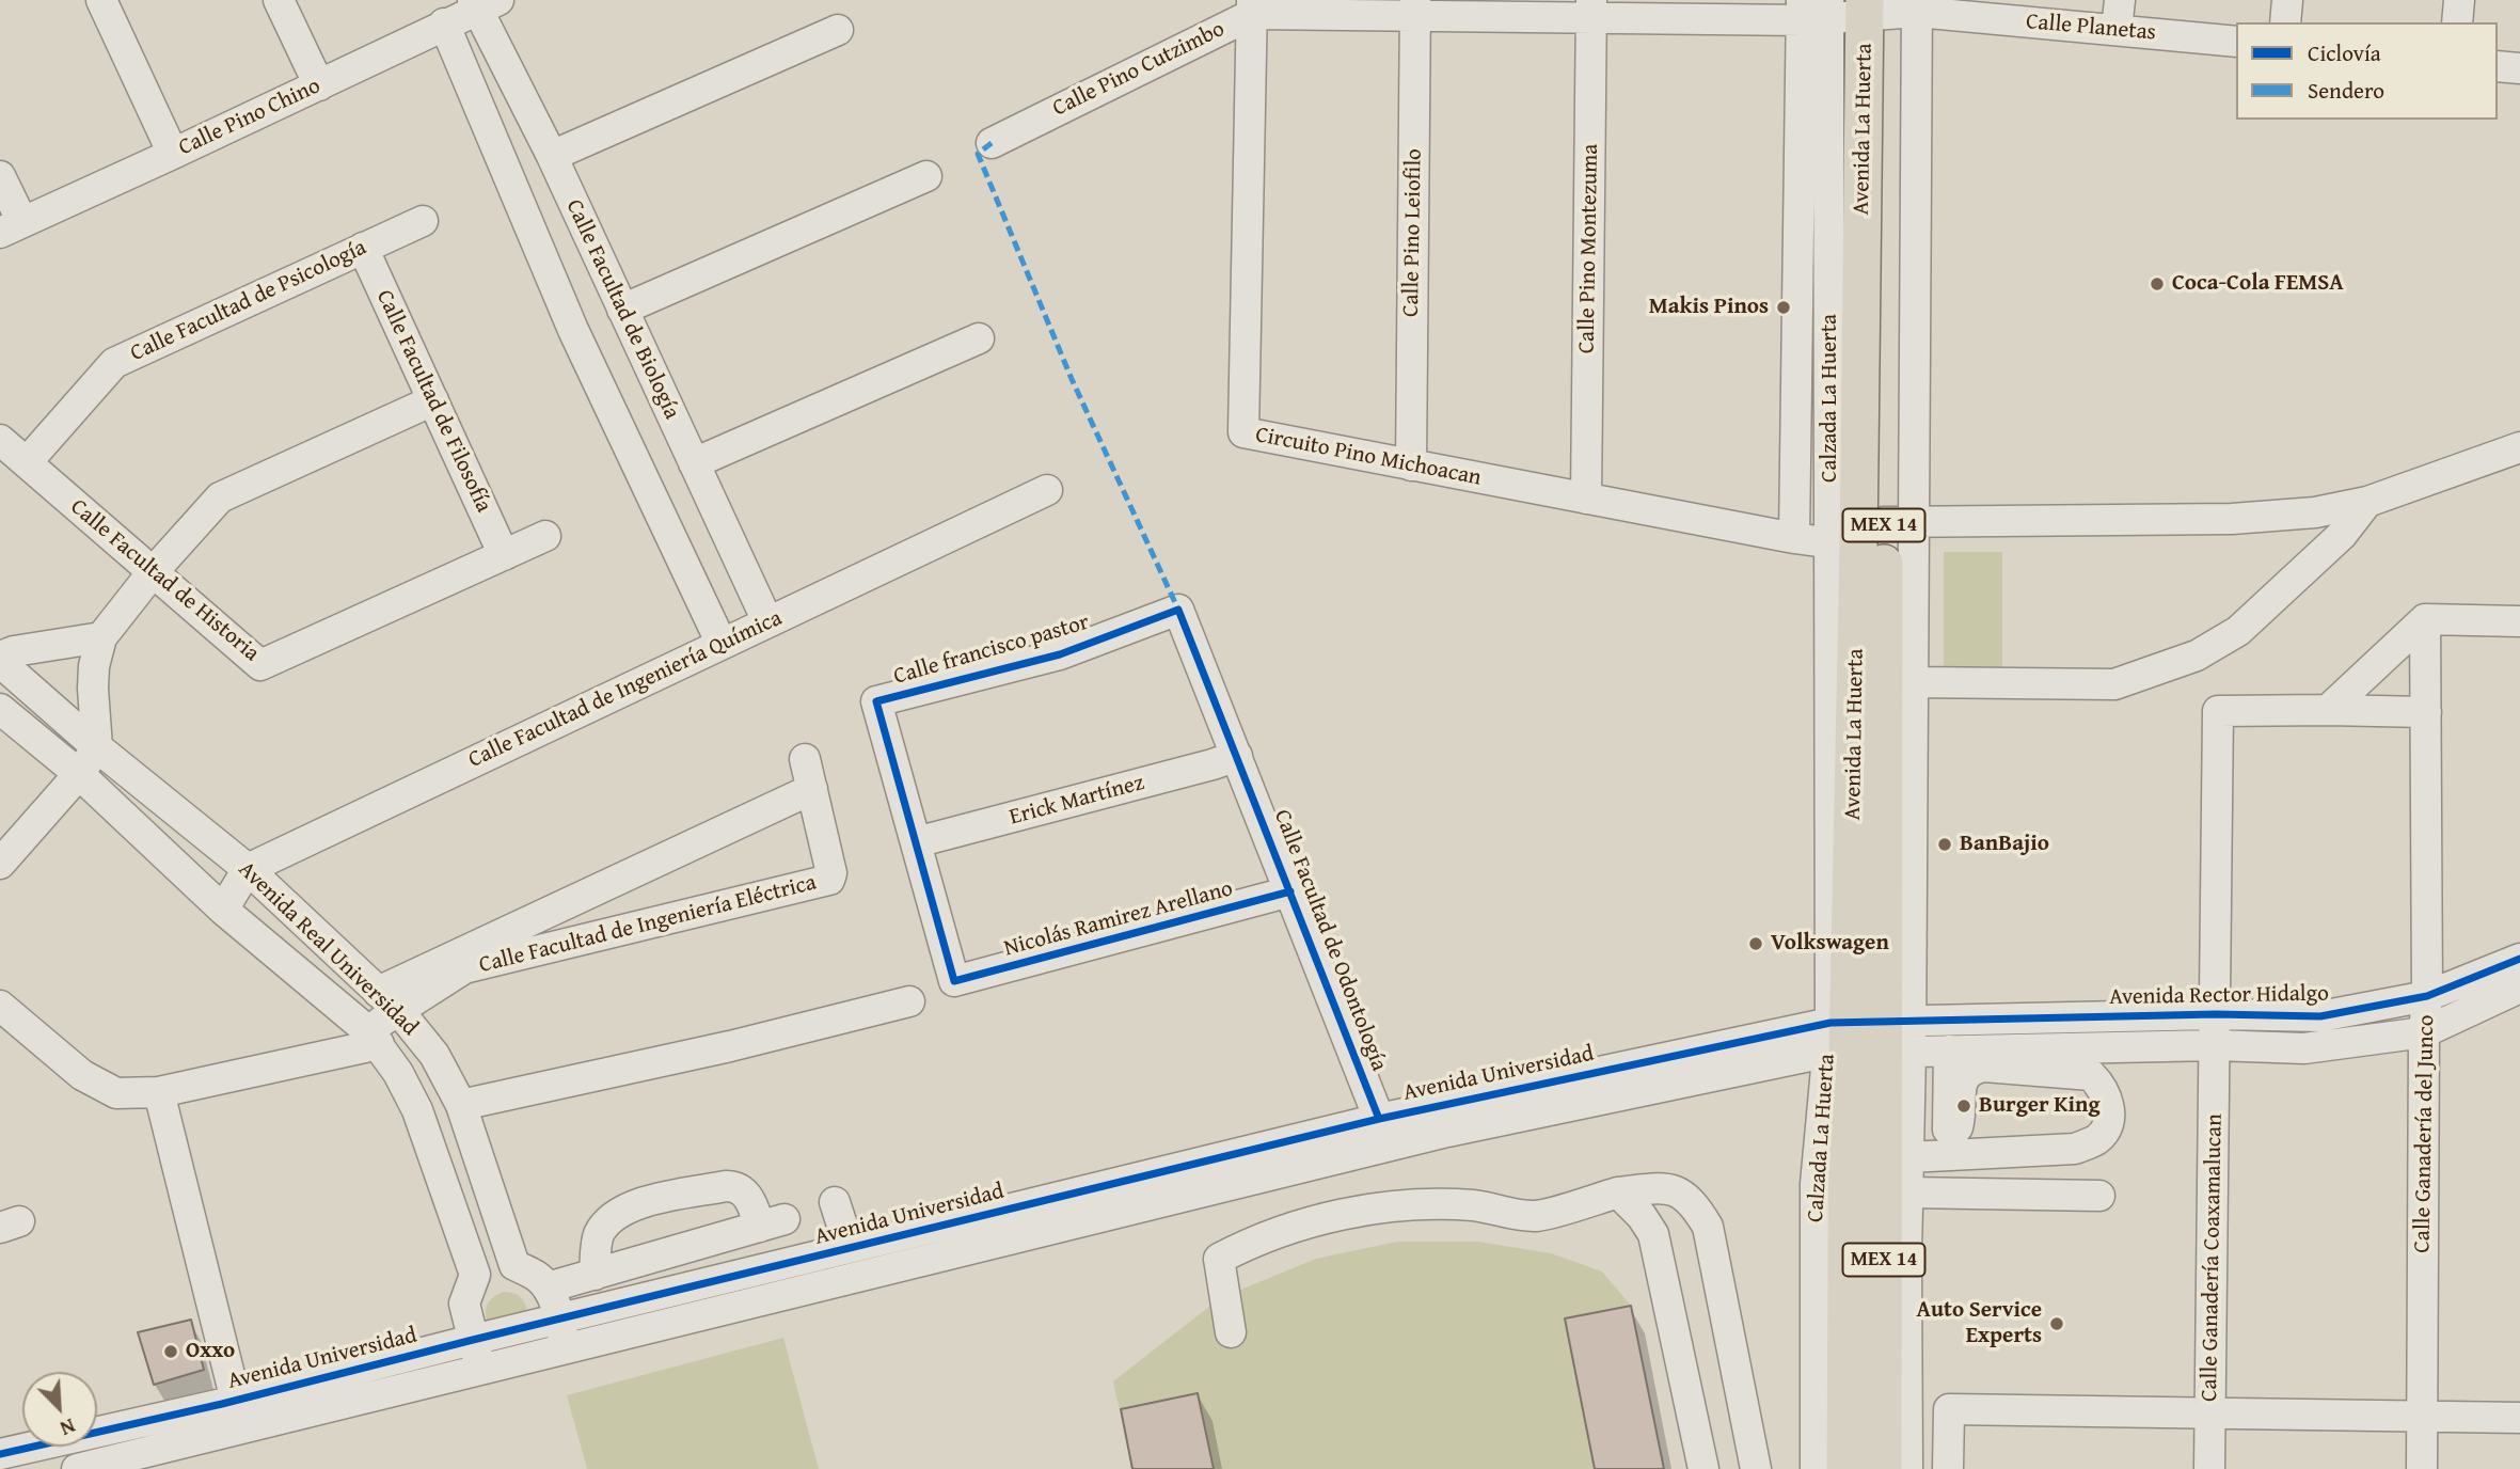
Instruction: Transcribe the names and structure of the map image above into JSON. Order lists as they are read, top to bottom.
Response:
{
  "streets": {
    "main road": ["Avenida La Huerta", "MEX 14"],
    "street": [
      "Calle Planetas",
      "Calle Pino Cutzimbo",
      "Calle Pino Chino",
      "Calle Pino Leiofilo",
      "Calle Pino Montezuma",
      "Calle Facultad de Psicología",
      "Calle Facultad de Biología",
      "Calzada La Huerta",
      "Calle Facultad de Filosofía",
      "Circuito Pino Michoacan",
      "Calle Facultad de Historia",
      "Calle francisco pastor",
      "Calle Facultad de Ingenierίa Quίmica",
      "Erick Martínez",
      "Nicolás Ramirez Arellano",
      "Calle Facultad de Ingeniería Eléctrica",
      "Calle Facultad de Odontología",
      "Avenida Real Universidad",
      "Avenida Rector Hidalgo",
      "Avenida Universidad",
      "Calle Ganadería del Junco",
      "Calle Ganadería Coaxamalucan"
    ]
  },
  "crossings": [
    ["Calle Planetas", "Calle Pino Cutzimbo"],
    ["Calle Planetas", "Avenida La Huerta"],
    ["Calle Planetas", "Calzada La Huerta"],
    ["Calle Pino Cutzimbo", "Avenida La Huerta"],
    ["Calle Pino Cutzimbo", "Calle Pino Leiofilo"],
    ["Calle Pino Cutzimbo", "Calle Pino Montezuma"],
    ["Calle Pino Cutzimbo", "Calzada La Huerta"],
    ["Calle Pino Cutzimbo", "Circuito Pino Michoacan"],
    ["Calle Pino Chino", "Calle Facultad de Biología"],
    ["Avenida La Huerta", "Calzada La Huerta"],
    ["Avenida La Huerta", "Circuito Pino Michoacan"],
    ["Avenida La Huerta", "Avenida Rector Hidalgo"],
    ["Avenida La Huerta", "Avenida Universidad"],
    ["Calle Pino Leiofilo", "Circuito Pino Michoacan"],
    ["Calle Pino Montezuma", "Circuito Pino Michoacan"],
    ["Calle Facultad de Psicología", "Calle Facultad de Filosofía"],
    ["Calle Facultad de Psicología", "Calle Facultad de Historia"],
    ["Calle Facultad de Biología", "Calle Facultad de Ingenierίa Quίmica"],
    ["Calzada La Huerta", "Circuito Pino Michoacan"],
    ["Calzada La Huerta", "Avenida Rector Hidalgo"],
    ["Calzada La Huerta", "Avenida Universidad"],
    ["Calle Facultad de Filosofía", "Calle Facultad de Historia"],
    ["Calle francisco pastor", "Erick Martínez"],
    ["Calle francisco pastor", "Nicolás Ramirez Arellano"],
    ["Calle francisco pastor", "Calle Facultad de Odontología"],
    ["Calle Facultad de Ingenierίa Quίmica", "Avenida Real Universidad"],
    ["Erick Martínez", "Calle Facultad de Odontología"],
    ["Nicolás Ramirez Arellano", "Calle Facultad de Odontología"],
    ["Calle Facultad de Ingeniería Eléctrica", "Avenida Real Universidad"],
    ["Calle Facultad de Odontología", "Avenida Universidad"],
    ["Avenida Real Universidad", "Avenida Universidad"],
    ["Avenida Rector Hidalgo", "Avenida Universidad"],
    ["Avenida Rector Hidalgo", "Calle Ganadería del Junco"],
    ["Avenida Rector Hidalgo", "Calle Ganadería Coaxamalucan"]
  ],
  "places": [
    "Coca-Cola FEMSA",
    "Makis Pinos",
    "BanBajio",
    "Volkswagen",
    "Burger King",
    "Auto Service Experts",
    "Oxxo"
  ],
  "legend": ["Ciclovía", "Sendero"],
  "north": "bottom right"
}
